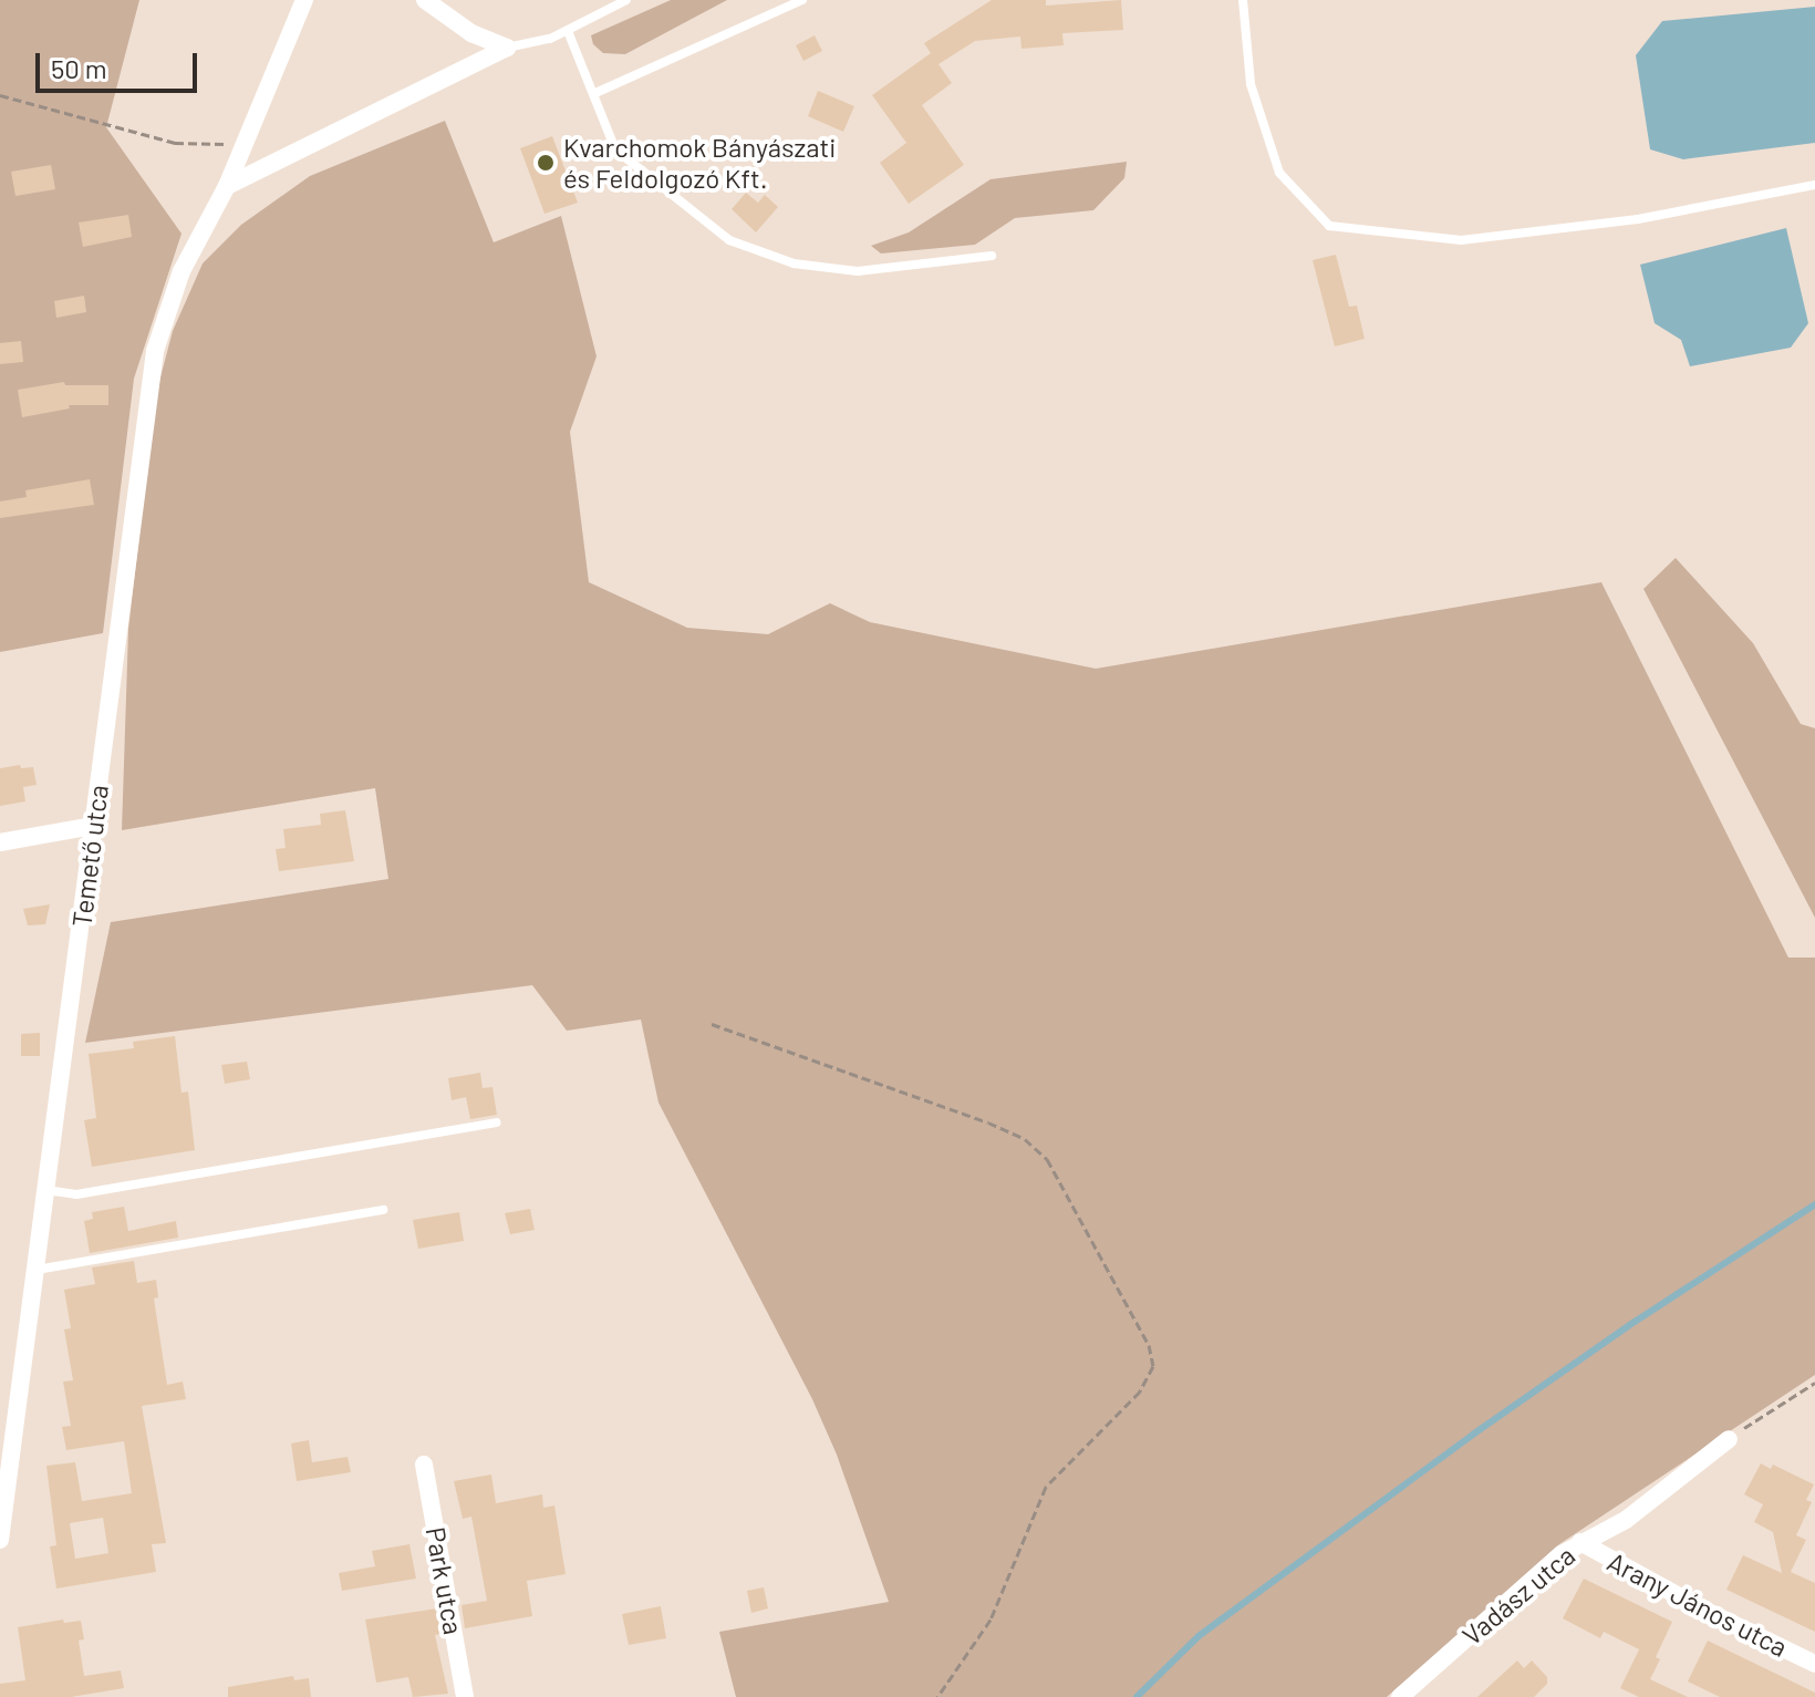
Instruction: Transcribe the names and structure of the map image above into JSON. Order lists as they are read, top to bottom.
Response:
{
  "streets": {
    "street": [
      "Temető utca",
      "Park utca",
      "Vadász utca",
      "Arany János utca"
    ]
  },
  "crossings": [
    ["Vadász utca", "Arany János utca"]
  ],
  "places": ["Kvarchomok Bányászati és Feldolgozó Kft."],
  "scale_bar": "50 m"
}
